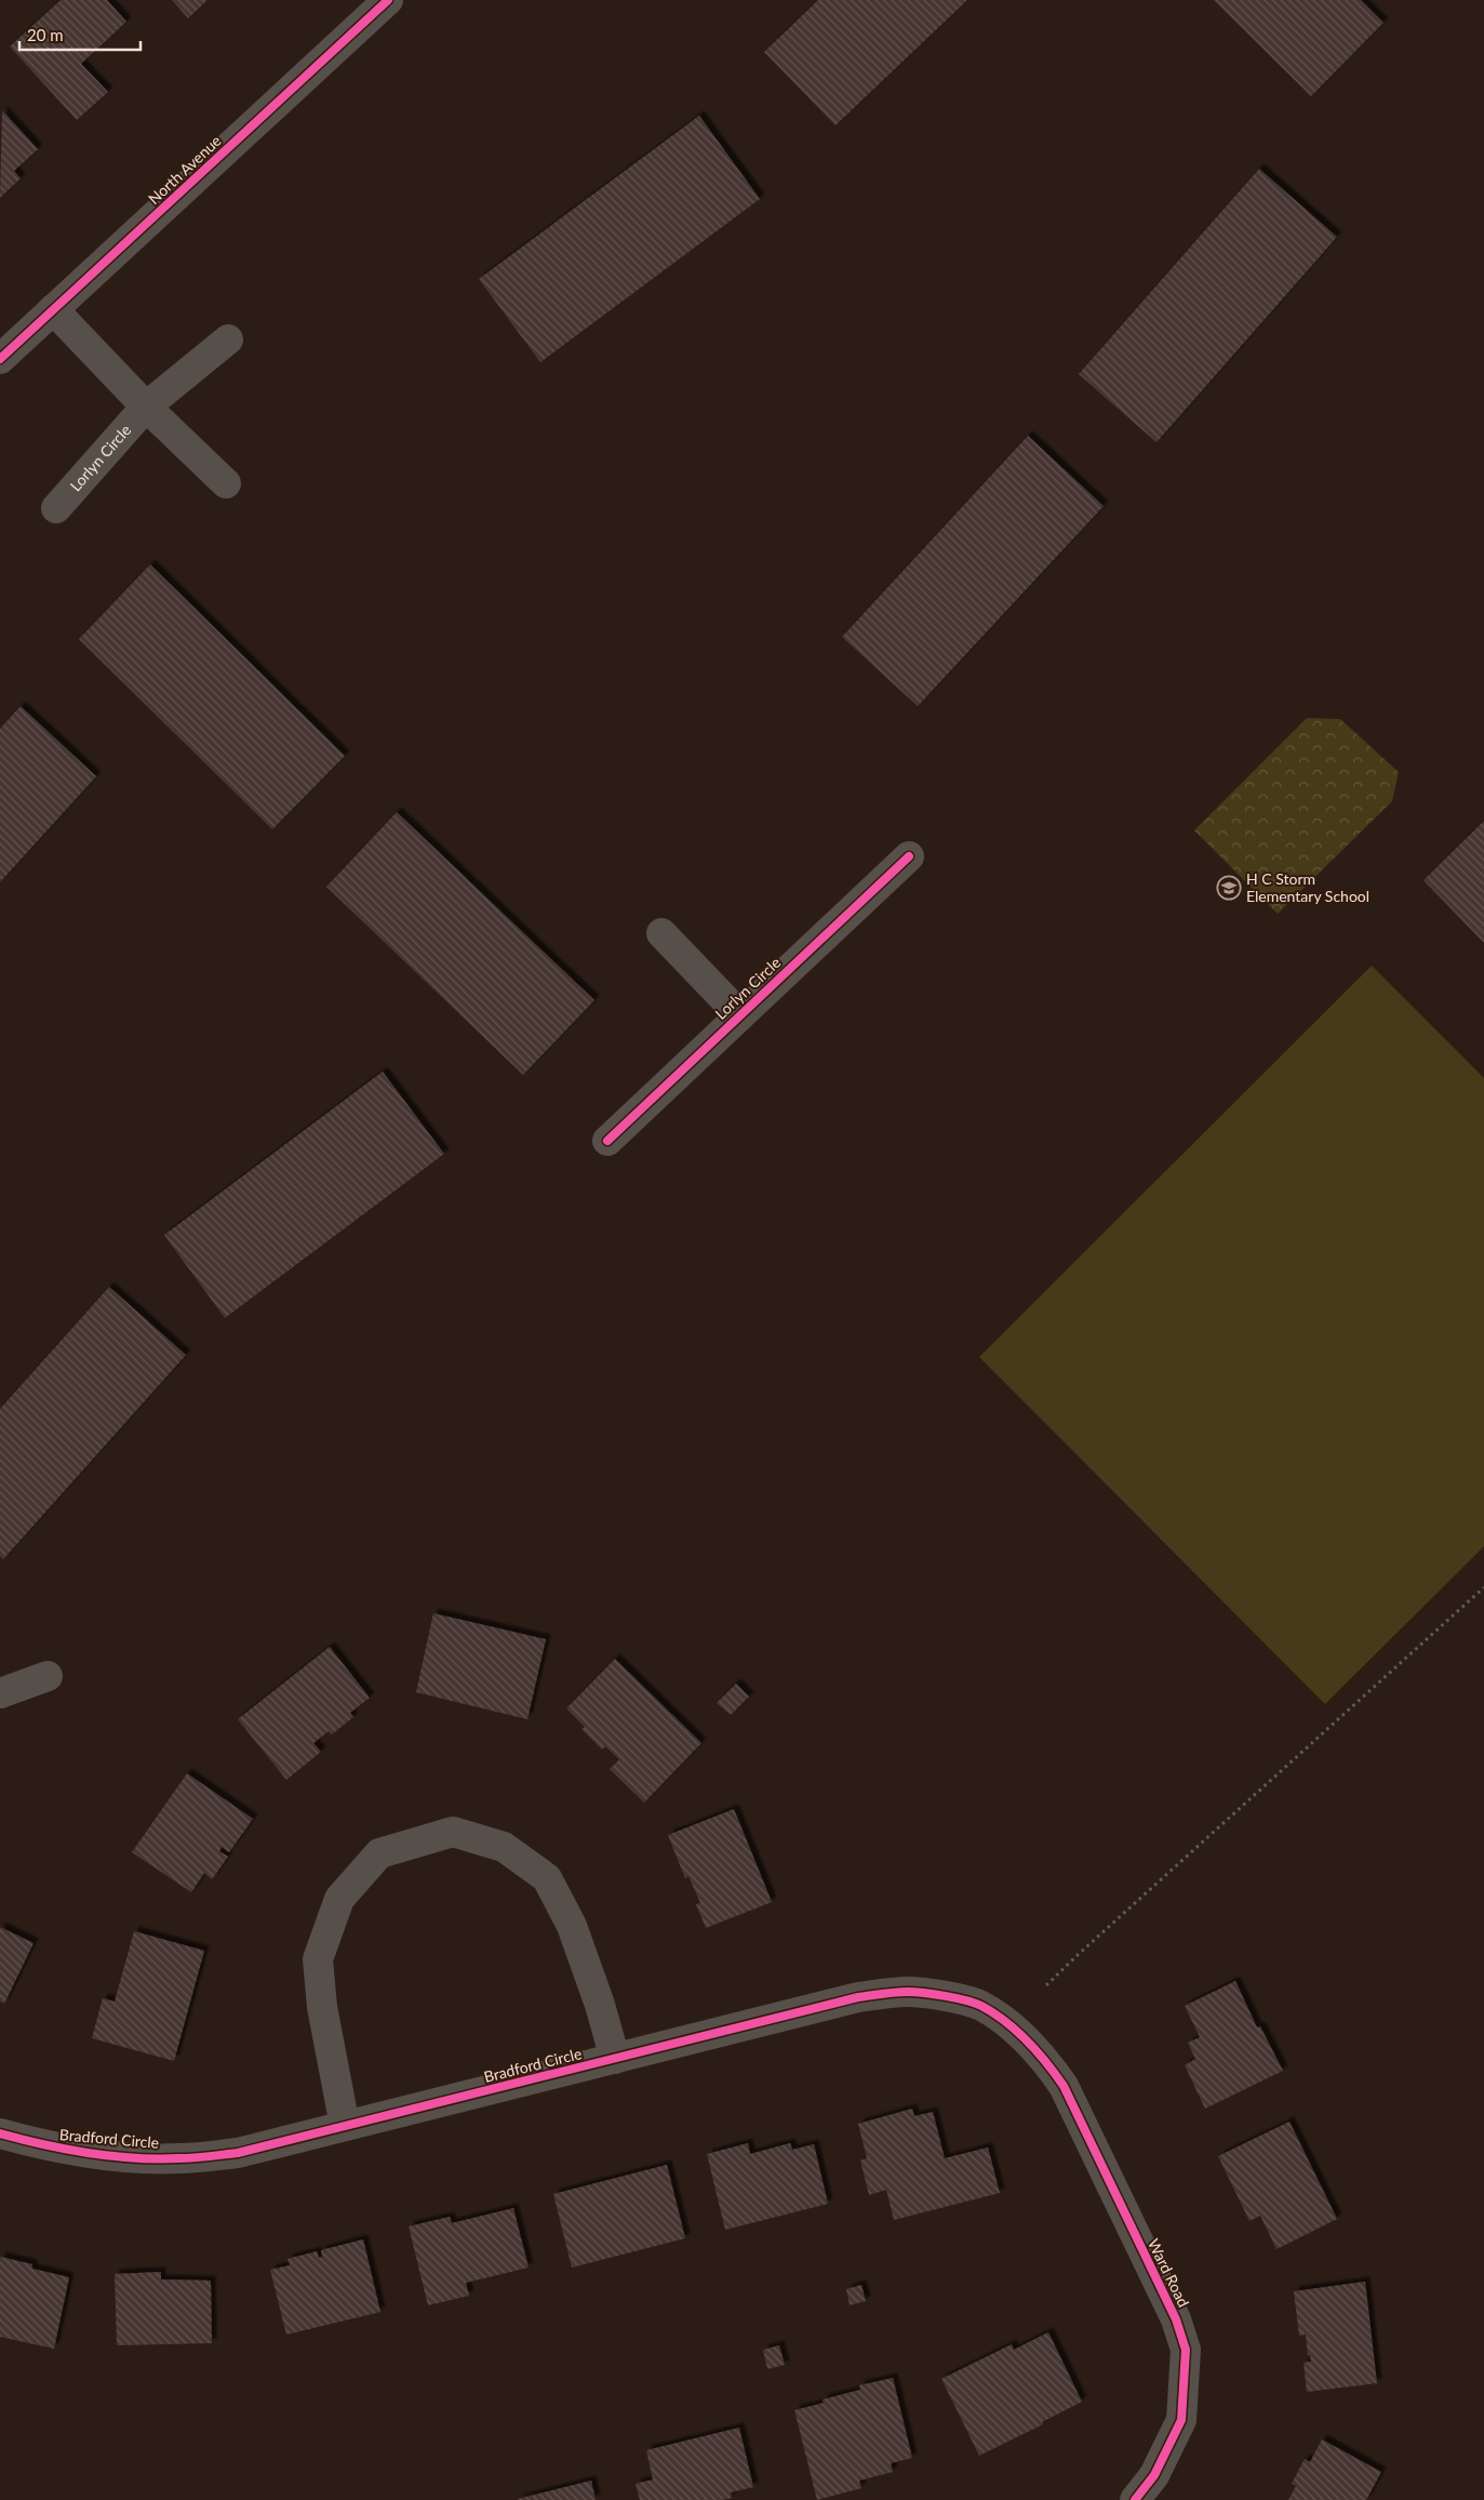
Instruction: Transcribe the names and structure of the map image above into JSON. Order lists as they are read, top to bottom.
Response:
{
  "streets": {
    "street": [
      "North Avenue",
      "Lorlyn Circle",
      "Bradford Circle",
      "Ward Road"
    ]
  },
  "crossings": [
    ["Bradford Circle", "Ward Road"]
  ],
  "places": {
    "school or university": ["H C Storm Elementary School"]
  },
  "scale_bar": "20 m"
}
